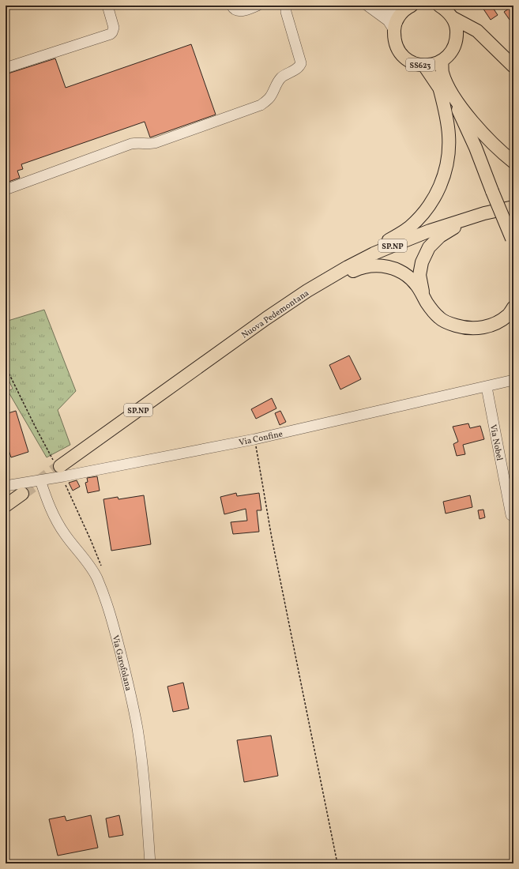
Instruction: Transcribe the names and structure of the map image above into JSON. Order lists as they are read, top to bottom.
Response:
{
  "streets": {
    "main road": ["SS623", "SP.NP", "Nuova Pedemontana"],
    "street": ["Via Confine", "Via Nobel", "Via Garofolana"]
  },
  "crossings": [
    ["Via Confine", "Via Nobel"],
    ["Via Confine", "Via Garofolana"]
  ]
}
